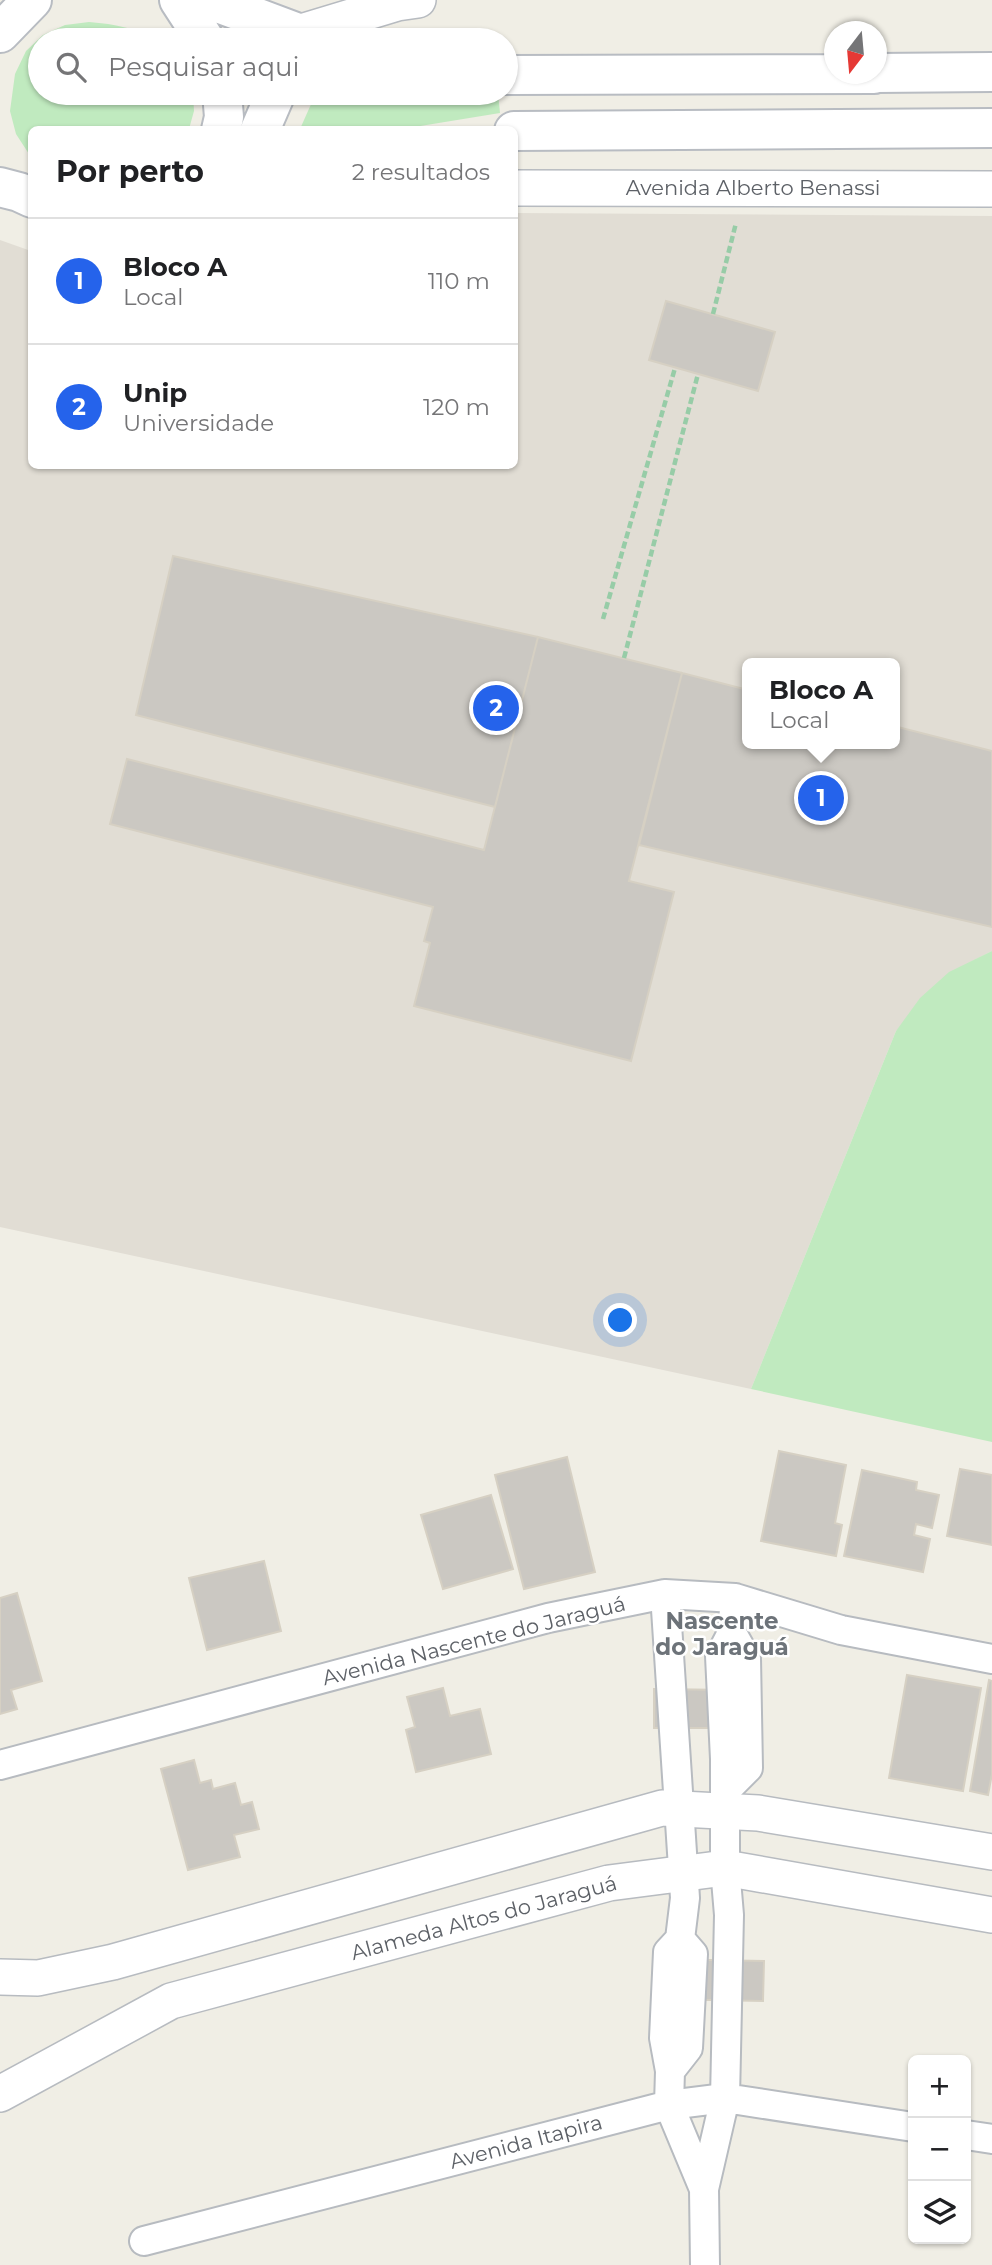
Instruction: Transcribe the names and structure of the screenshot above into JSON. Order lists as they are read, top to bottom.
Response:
{
  "streets": {
    "street": [
      "Avenida Alberto Benassi",
      "Avenida Nascente do Jaraguá",
      "Alameda Altos do Jaraguá",
      "Avenida Itapira"
    ]
  },
  "districts": ["Nascente do Jaraguá"],
  "north": "bottom",
  "page": {
    "search": "Pesquisar aqui",
    "heading": ["Por perto", "2 resultados"],
    "list": [
      {
        "mark": "1",
        "name": "Bloco A",
        "note": "Local",
        "value": "110 m"
      },
      {
        "mark": "2",
        "name": "Unip",
        "note": "Universidade",
        "value": "120 m"
      }
    ],
    "popup": ["Bloco A", "Local"],
    "pins": ["2", "1"],
    "map_buttons": ["+", "−"]
  }
}
